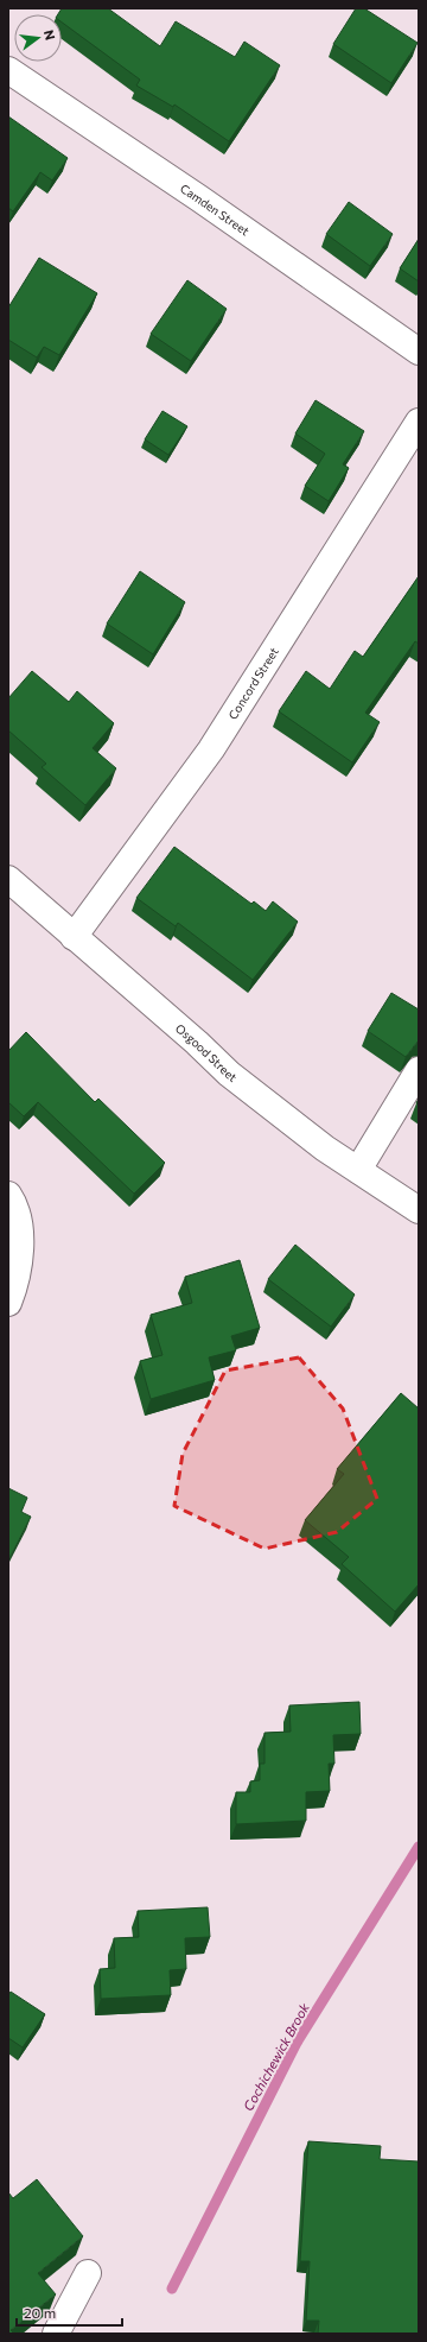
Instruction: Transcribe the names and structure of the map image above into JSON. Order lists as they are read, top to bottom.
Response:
{
  "streets": {
    "street": ["Camden Street", "Concord Street", "Osgood Street"]
  },
  "crossings": [
    ["Concord Street", "Osgood Street"]
  ],
  "water": ["Cochichewick Brook"],
  "scale_bar": "20 m",
  "north": "right"
}
